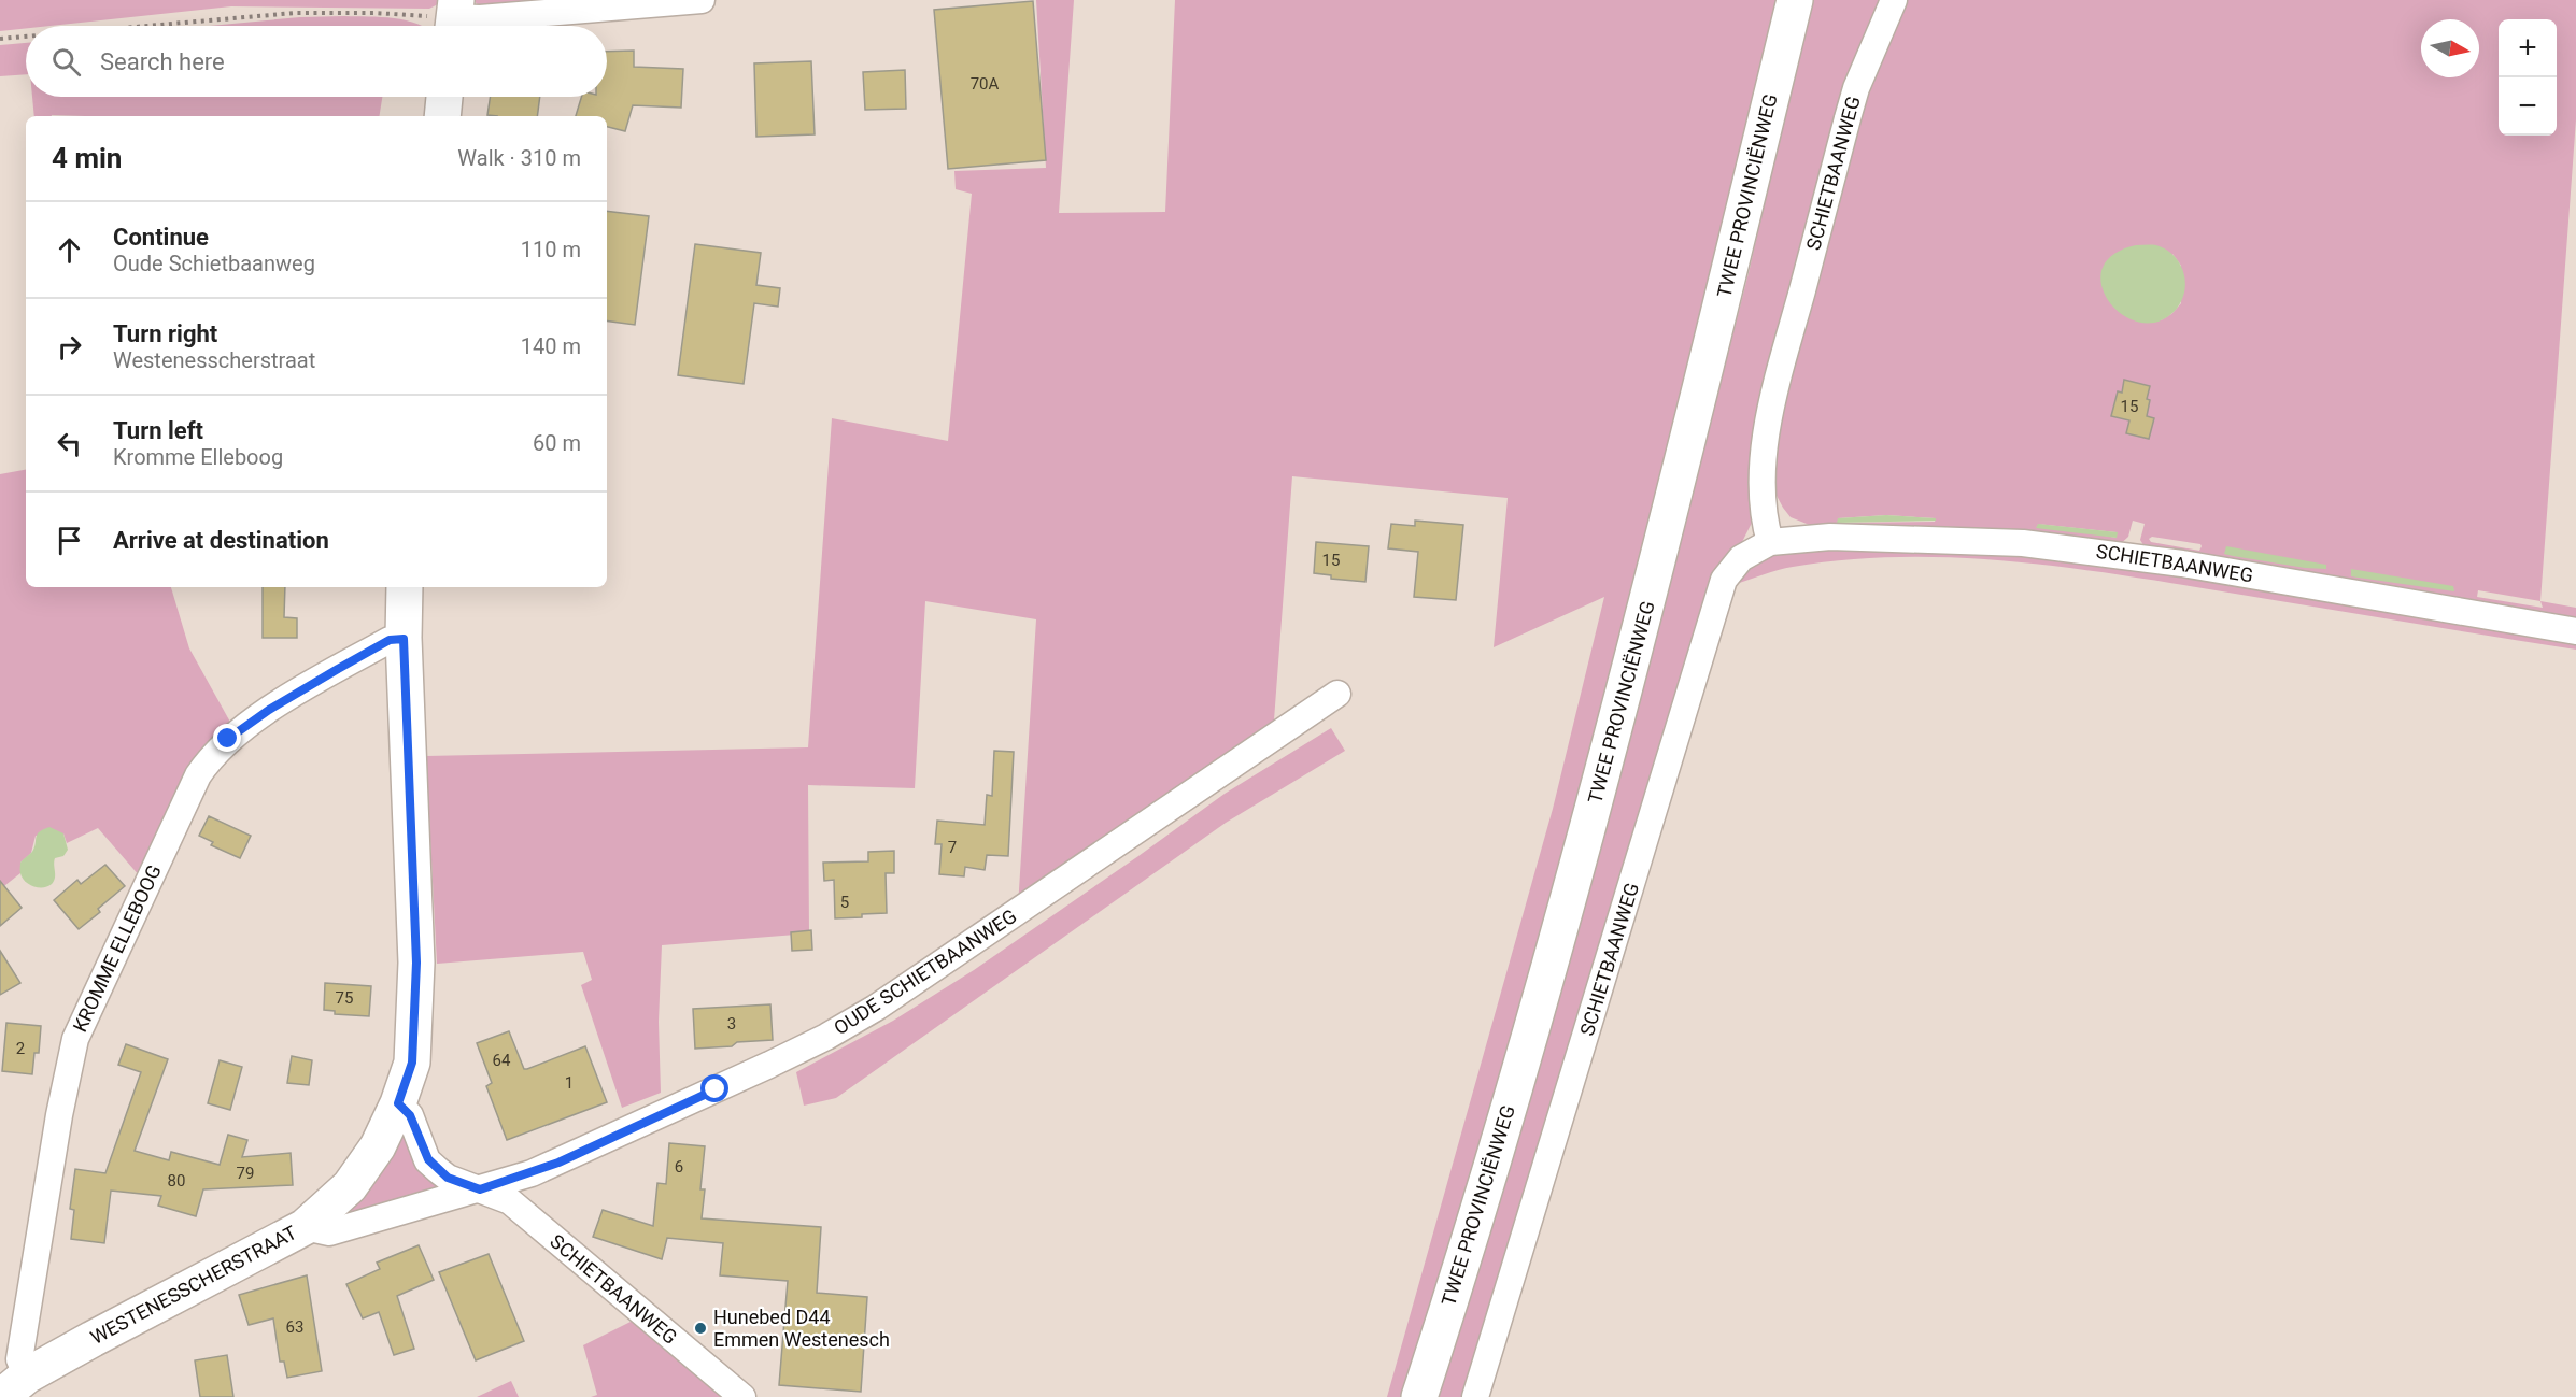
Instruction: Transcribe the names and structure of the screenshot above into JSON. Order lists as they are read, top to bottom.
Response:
{
  "streets": {
    "main road": ["TWEE PROVINCIËNWEG", "WESTENESSCHERSTRAAT"],
    "street": ["SCHIETBAANWEG", "KROMME ELLEBOOG", "OUDE SCHIETBAANWEG"]
  },
  "crossings": [
    ["SCHIETBAANWEG", "OUDE SCHIETBAANWEG"],
    ["KROMME ELLEBOOG", "WESTENESSCHERSTRAAT"],
    ["OUDE SCHIETBAANWEG", "WESTENESSCHERSTRAAT"]
  ],
  "places": ["Hunebed D44 Emmen Westenesch"],
  "house_numbers": [
    "70A",
    "15",
    "15",
    "7",
    "5",
    "75",
    "3",
    "2",
    "64",
    "1",
    "6",
    "79",
    "80",
    "63"
  ],
  "north": "right",
  "page": {
    "map_buttons": ["+", "−"],
    "search": "Search here",
    "heading": ["4 min", "Walk · 310 m"],
    "list": [
      ["Continue", "Oude Schietbaanweg", "110 m"],
      ["Turn right", "Westenesscherstraat", "140 m"],
      ["Turn left", "Kromme Elleboog", "60 m"],
      "Arrive at destination"
    ]
  }
}
